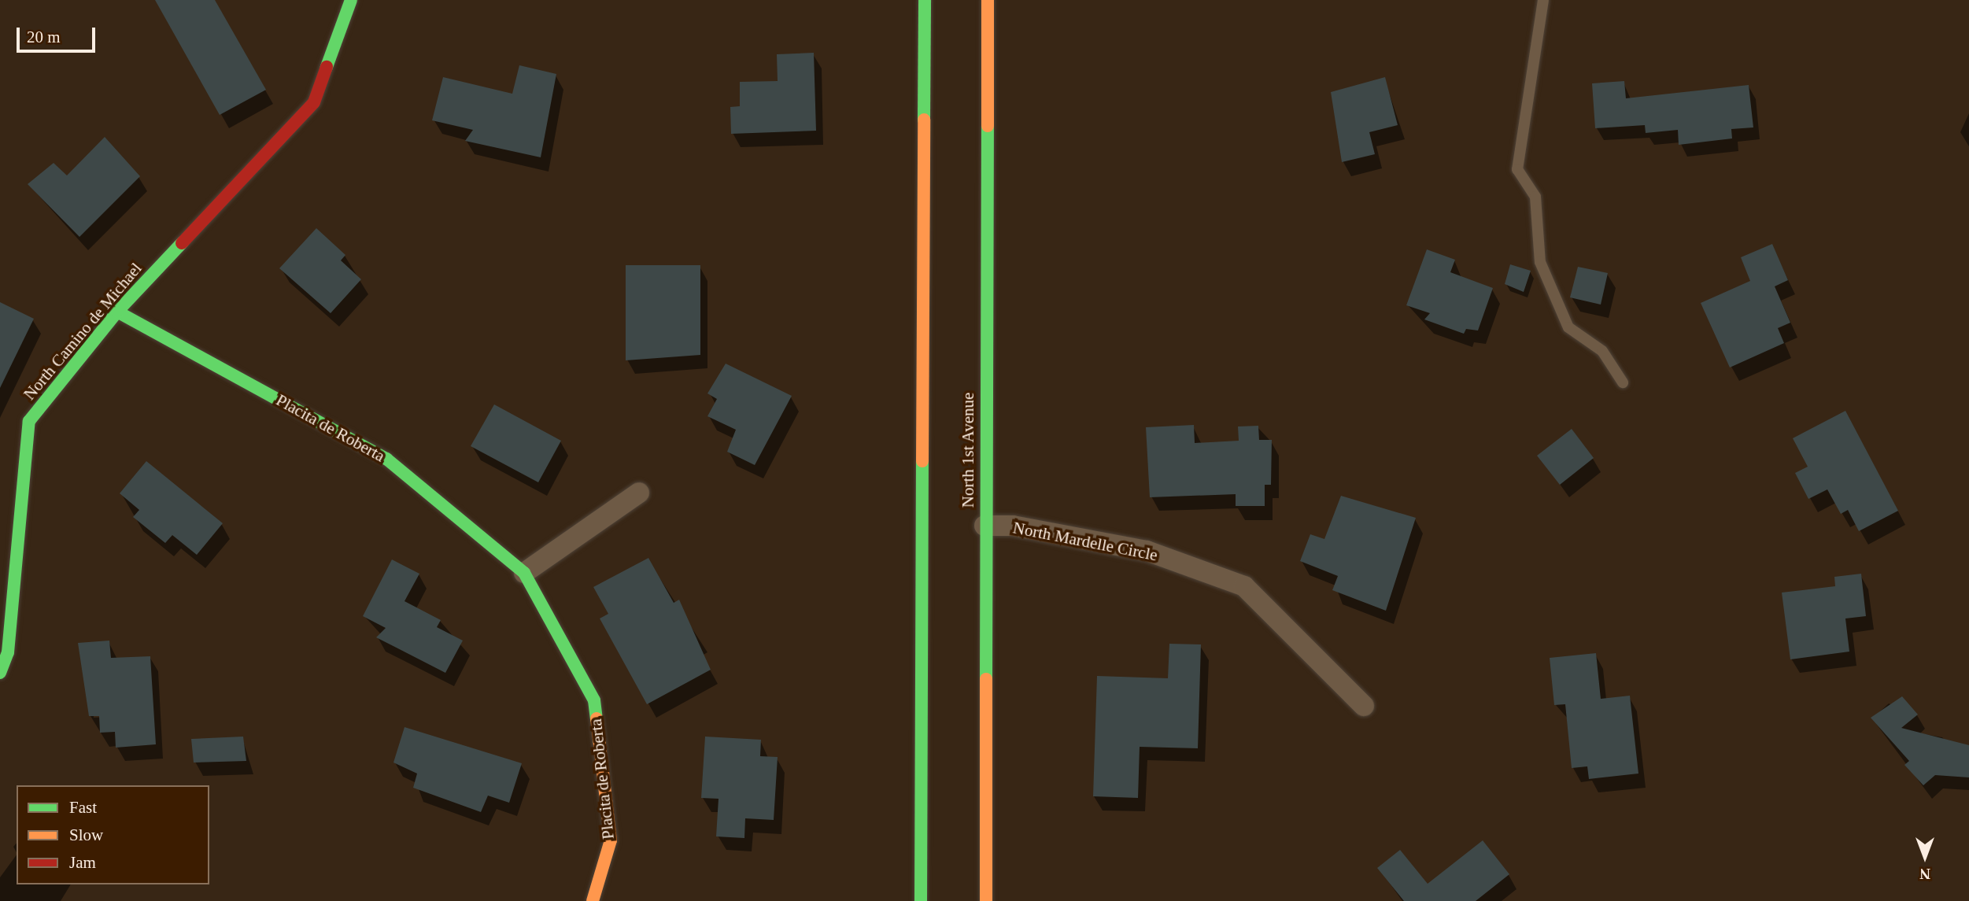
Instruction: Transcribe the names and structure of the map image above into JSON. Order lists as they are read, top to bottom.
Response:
{
  "streets": {
    "main road": ["North Camino de Michael", "Placita de Roberta", "North 1st Avenue"],
    "street": ["North Mardelle Circle"]
  },
  "crossings": [
    ["North Camino de Michael", "Placita de Roberta"],
    ["North 1st Avenue", "North Mardelle Circle"]
  ],
  "legend": ["Fast", "Slow", "Jam"],
  "scale_bar": "20 m",
  "north": "bottom"
}
